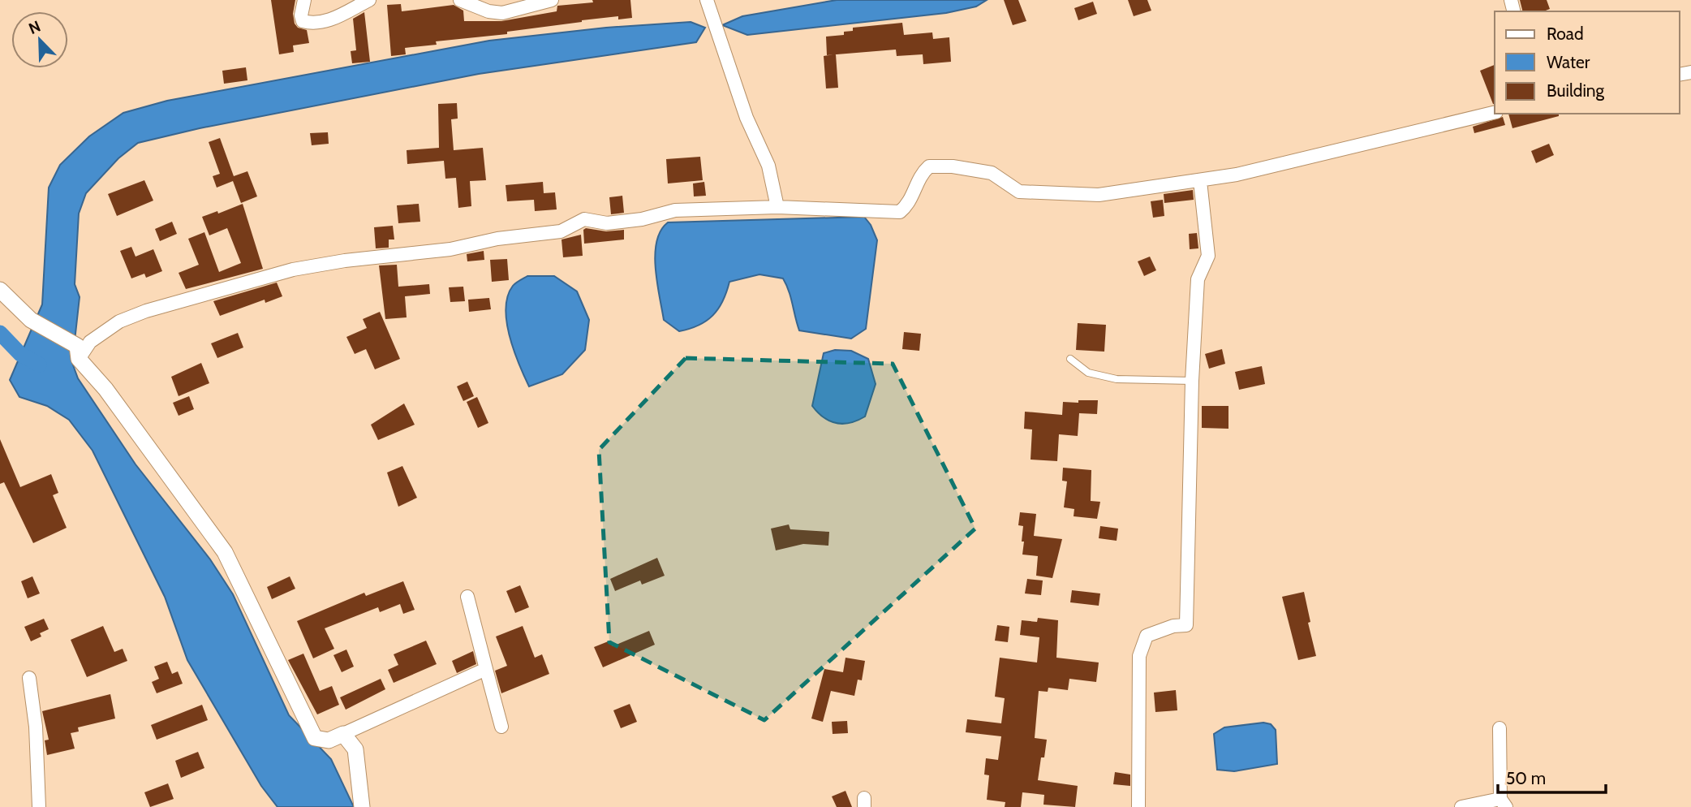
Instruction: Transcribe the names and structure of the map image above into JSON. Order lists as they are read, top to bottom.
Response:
{
  "legend": ["Road", "Water", "Building"],
  "scale_bar": "50 m",
  "north": "top left"
}
